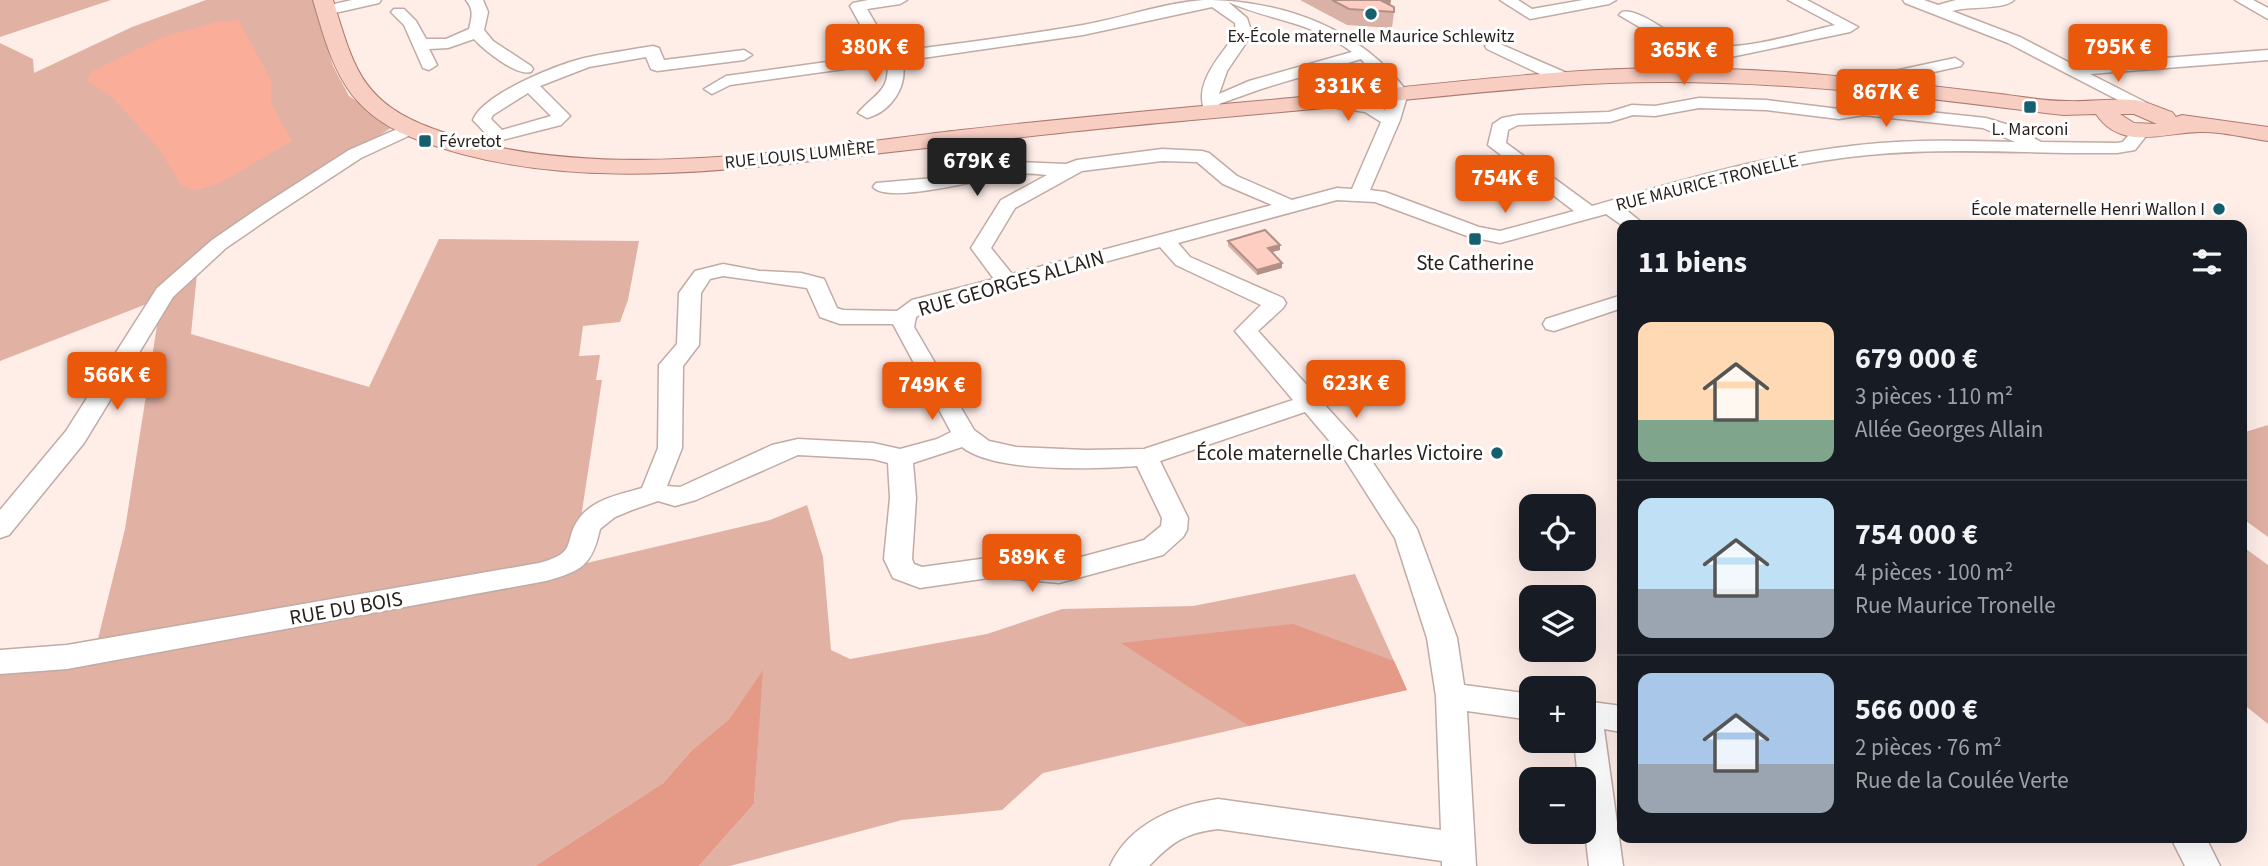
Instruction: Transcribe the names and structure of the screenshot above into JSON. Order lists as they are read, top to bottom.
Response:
{
  "streets": {
    "main road": ["RUE LOUIS LUMIÈRE"],
    "street": ["RUE MAURICE TRONELLE", "RUE GEORGES ALLAIN", "RUE DU BOIS"]
  },
  "crossings": [
    ["RUE LOUIS LUMIÈRE", "RUE MAURICE TRONELLE"],
    ["RUE MAURICE TRONELLE", "RUE GEORGES ALLAIN"]
  ],
  "places": {
    "other": ["Ex-École maternelle Maurice Schlewitz", "École maternelle Henri Wallon I", "École maternelle Charles Victoire"],
    "transit": ["L. Marconi", "Févretot", "Ste Catherine"]
  },
  "page": {
    "price": [
      "380K €",
      "795K €",
      "365K €",
      "331K €",
      "867K €",
      "679K €",
      "754K €",
      "566K €",
      "623K €",
      "749K €",
      "589K €"
    ],
    "heading": "11 biens",
    "list": [
      {
        "name": "679 000 €",
        "note": "3 pièces · 110 m² · Allée Georges Allain"
      },
      {
        "name": "754 000 €",
        "note": "4 pièces · 100 m² · Rue Maurice Tronelle"
      },
      {
        "name": "566 000 €",
        "note": "2 pièces · 76 m² · Rue de la Coulée Verte"
      }
    ],
    "map_buttons": ["+", "−"]
  }
}
